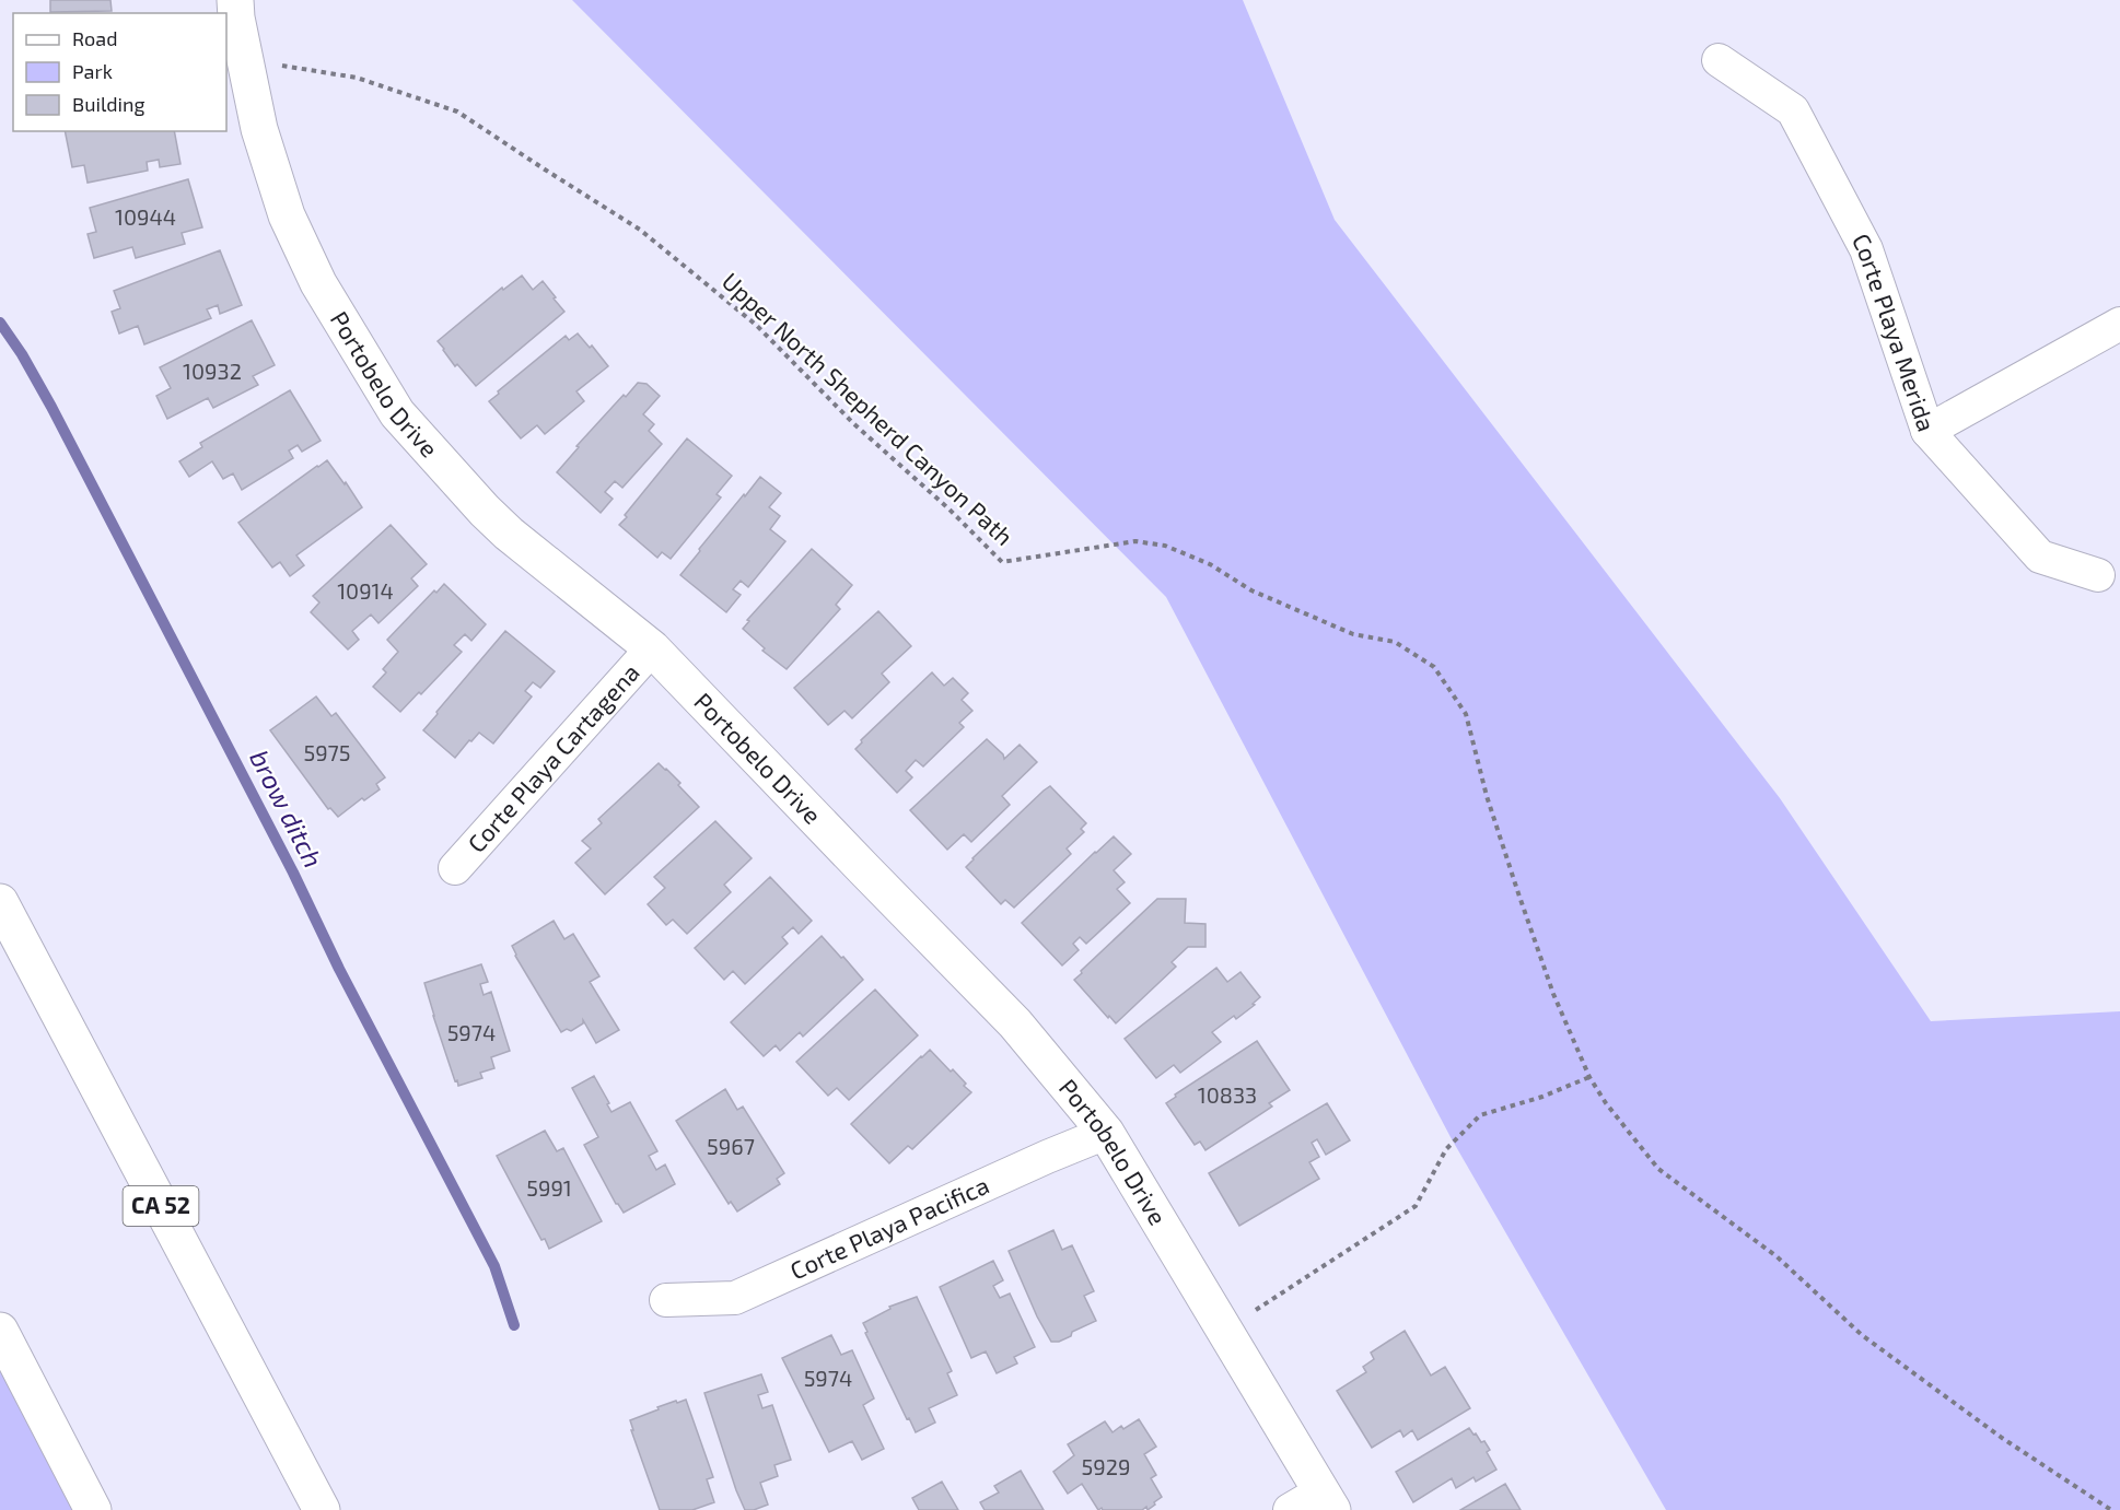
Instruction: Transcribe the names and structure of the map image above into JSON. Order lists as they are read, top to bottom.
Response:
{
  "streets": {
    "main road": ["Portobelo Drive", "CA 52"],
    "street": ["Corte Playa Merida", "Corte Playa Cartagena", "Corte Playa Pacifica"],
    "path": ["Upper North Shepherd Canyon Path"]
  },
  "crossings": [
    ["Portobelo Drive", "Upper North Shepherd Canyon Path"],
    ["Portobelo Drive", "Corte Playa Cartagena"],
    ["Portobelo Drive", "Corte Playa Pacifica"]
  ],
  "water": ["brow ditch"],
  "house_numbers": [
    "10944",
    "10932",
    "10914",
    "5975",
    "5974",
    "10833",
    "5967",
    "5991",
    "5974",
    "5929"
  ],
  "legend": ["Road", "Park", "Building"]
}
